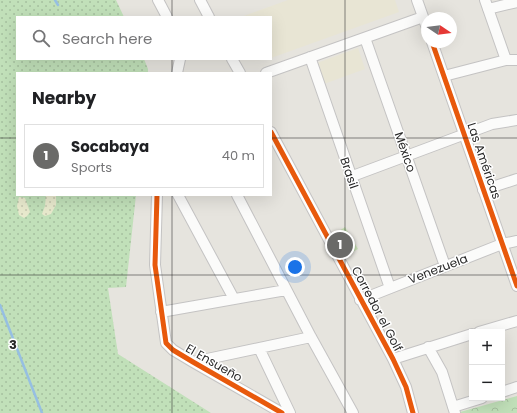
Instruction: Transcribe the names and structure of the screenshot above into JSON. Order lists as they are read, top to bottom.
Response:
{
  "streets": {
    "street": [
      "México",
      "Las Américas",
      "Brasil",
      "Venezuela",
      "Corredor el Golf",
      "El Ensueño"
    ]
  },
  "crossings": [
    ["México", "Venezuela"],
    ["Las Américas", "Venezuela"],
    ["Brasil", "Venezuela"],
    ["Venezuela", "Corredor el Golf"]
  ],
  "north": "right",
  "page": {
    "search": "Search here",
    "heading": "Nearby",
    "list": [
      {
        "mark": "1",
        "name": "Socabaya",
        "note": "Sports",
        "value": "40 m"
      }
    ],
    "pins": "1",
    "map_buttons": ["+", "−"]
  },
  "grid": {
    "rows": ["3"]
  }
}
